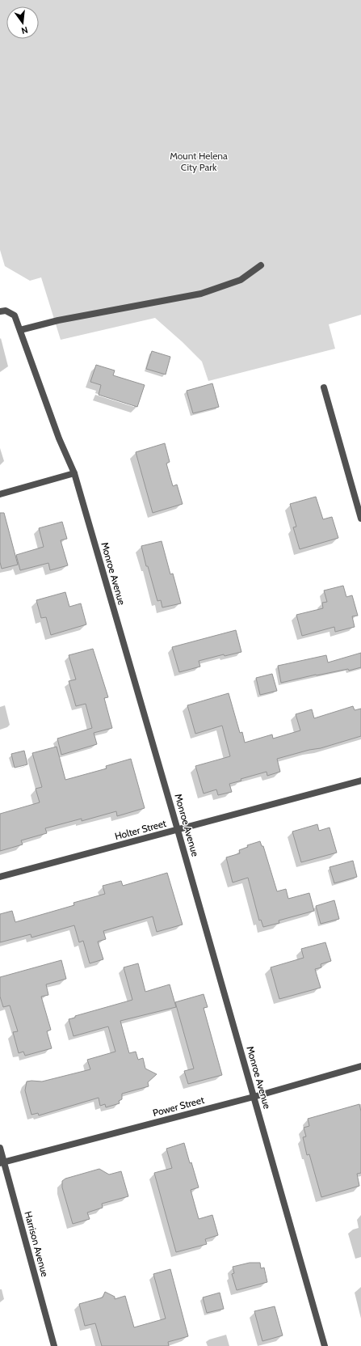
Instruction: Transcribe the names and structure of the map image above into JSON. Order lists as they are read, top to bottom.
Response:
{
  "streets": {
    "street": [
      "Monroe Avenue",
      "Holter Street",
      "Power Street",
      "Harrison Avenue"
    ]
  },
  "crossings": [
    ["Monroe Avenue", "Holter Street"],
    ["Monroe Avenue", "Power Street"],
    ["Power Street", "Harrison Avenue"]
  ],
  "parks": ["Mount Helena City Park"],
  "north": "bottom"
}
